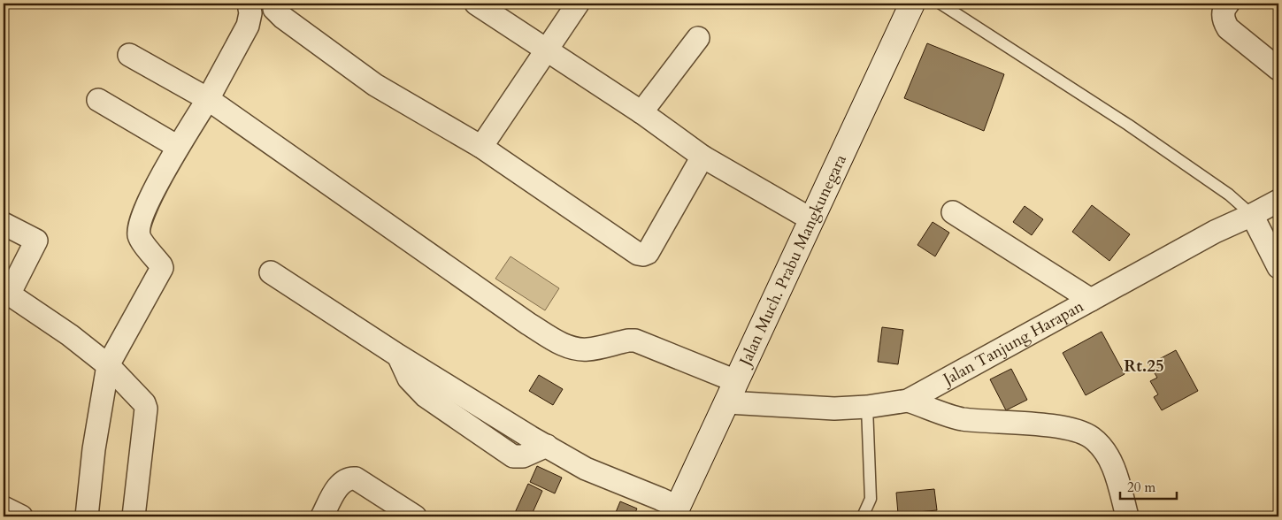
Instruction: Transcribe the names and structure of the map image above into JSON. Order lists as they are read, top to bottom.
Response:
{
  "streets": {
    "main road": ["Jalan Much. Prabu Mangkunegara"],
    "street": ["Jalan Tanjung Harapan"]
  },
  "crossings": [
    ["Jalan Much. Prabu Mangkunegara", "Jalan Tanjung Harapan"]
  ],
  "districts": ["Rt.25"],
  "scale_bar": "20 m"
}
